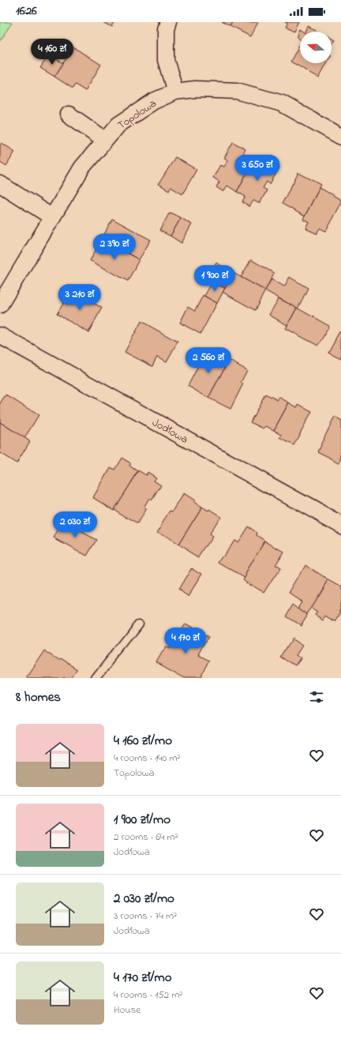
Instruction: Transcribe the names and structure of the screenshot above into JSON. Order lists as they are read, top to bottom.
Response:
{
  "streets": {
    "street": ["Topolowa", "Jodłowa"]
  },
  "north": "left",
  "page": {
    "status": "16:26",
    "price": [
      "4 160 zł",
      "3 650 zł",
      "2 390 zł",
      "1 900 zł",
      "3 210 zł",
      "2 560 zł",
      "2 030 zł",
      "4 170 zł"
    ],
    "heading": "8 homes",
    "list": [
      {
        "name": "4 160 zł/mo",
        "note": "4 rooms · 140 m² · Topolowa"
      },
      {
        "name": "1 900 zł/mo",
        "note": "2 rooms · 64 m² · Jodłowa"
      },
      {
        "name": "2 030 zł/mo",
        "note": "3 rooms · 74 m² · Jodłowa"
      },
      {
        "name": "4 170 zł/mo",
        "note": "4 rooms · 152 m² · House"
      }
    ]
  }
}
